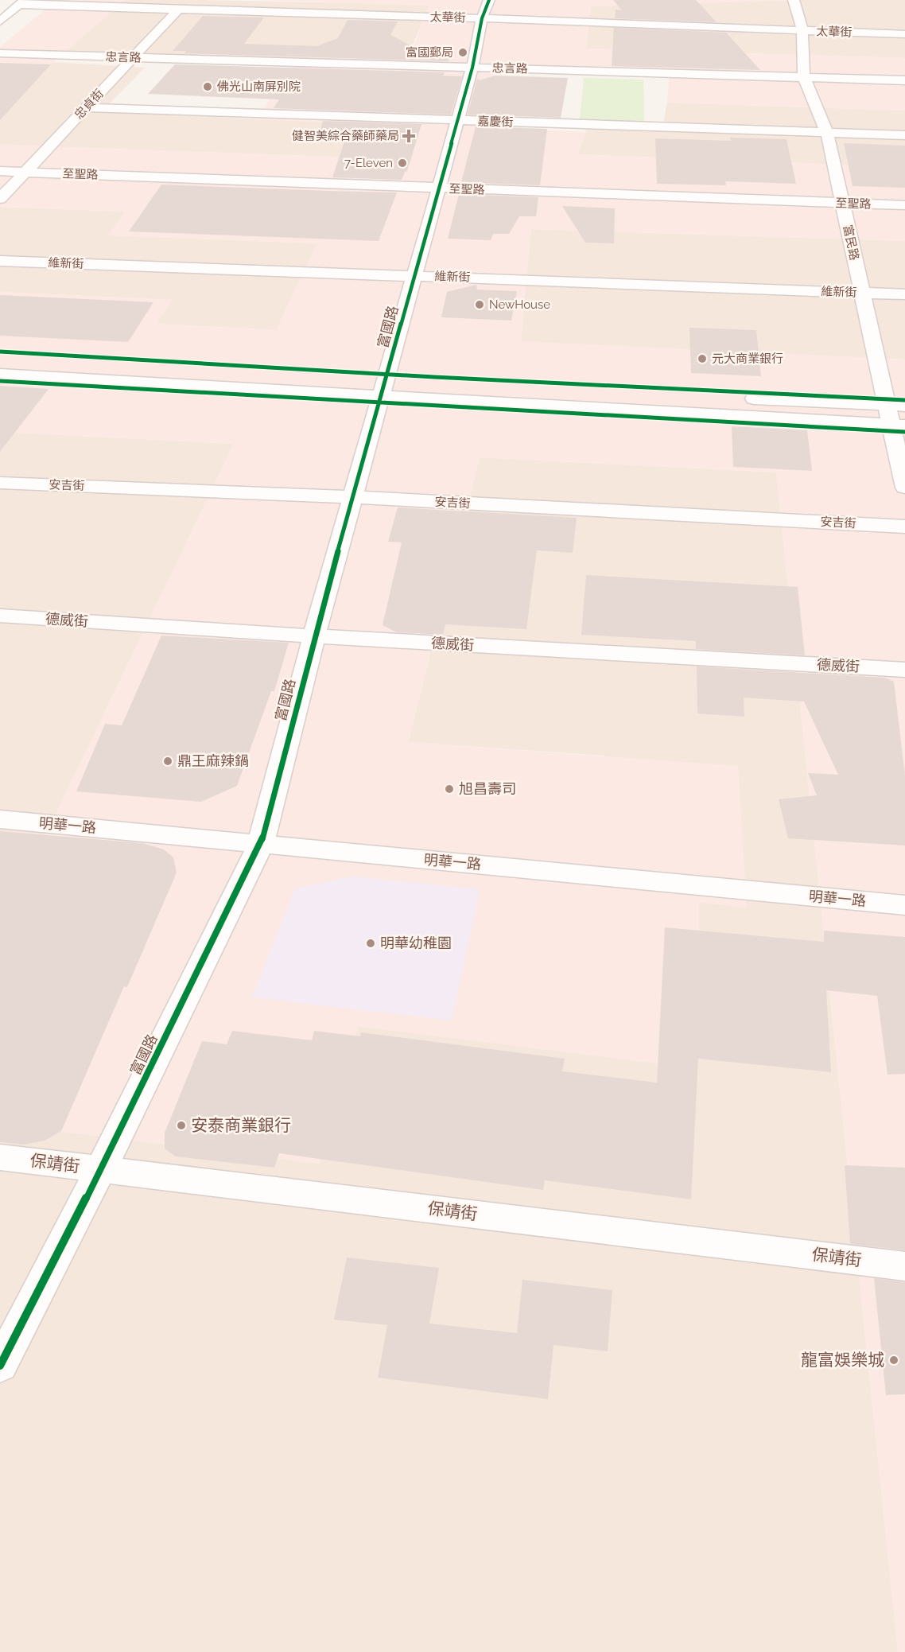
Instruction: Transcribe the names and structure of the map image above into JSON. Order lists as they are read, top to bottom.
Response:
{
  "streets": {
    "street": [
      "太華街",
      "忠言路",
      "忠貞街",
      "嘉慶街",
      "至聖路",
      "富民路",
      "維新街",
      "富國路",
      "安吉街",
      "德威街",
      "明華一路",
      "保靖街"
    ]
  },
  "crossings": [
    ["太華街", "忠貞街"],
    ["太華街", "富民路"],
    ["太華街", "富國路"],
    ["忠言路", "忠貞街"],
    ["忠言路", "富民路"],
    ["忠言路", "富國路"],
    ["忠貞街", "嘉慶街"],
    ["忠貞街", "至聖路"],
    ["嘉慶街", "富民路"],
    ["嘉慶街", "富國路"],
    ["至聖路", "富民路"],
    ["至聖路", "富國路"],
    ["富民路", "維新街"],
    ["維新街", "富國路"],
    ["富國路", "安吉街"],
    ["富國路", "德威街"],
    ["富國路", "明華一路"],
    ["富國路", "保靖街"]
  ],
  "places": {
    "other": [
      "富國郵局",
      "佛光山南屏別院",
      "7-Eleven",
      "NewHouse",
      "元大商業銀行",
      "鼎王麻辣鍋",
      "旭昌壽司",
      "明華幼稚園",
      "安泰商業銀行",
      "龍富娛樂城"
    ],
    "health": ["健智美綜合藥師藥局"]
  }
}
